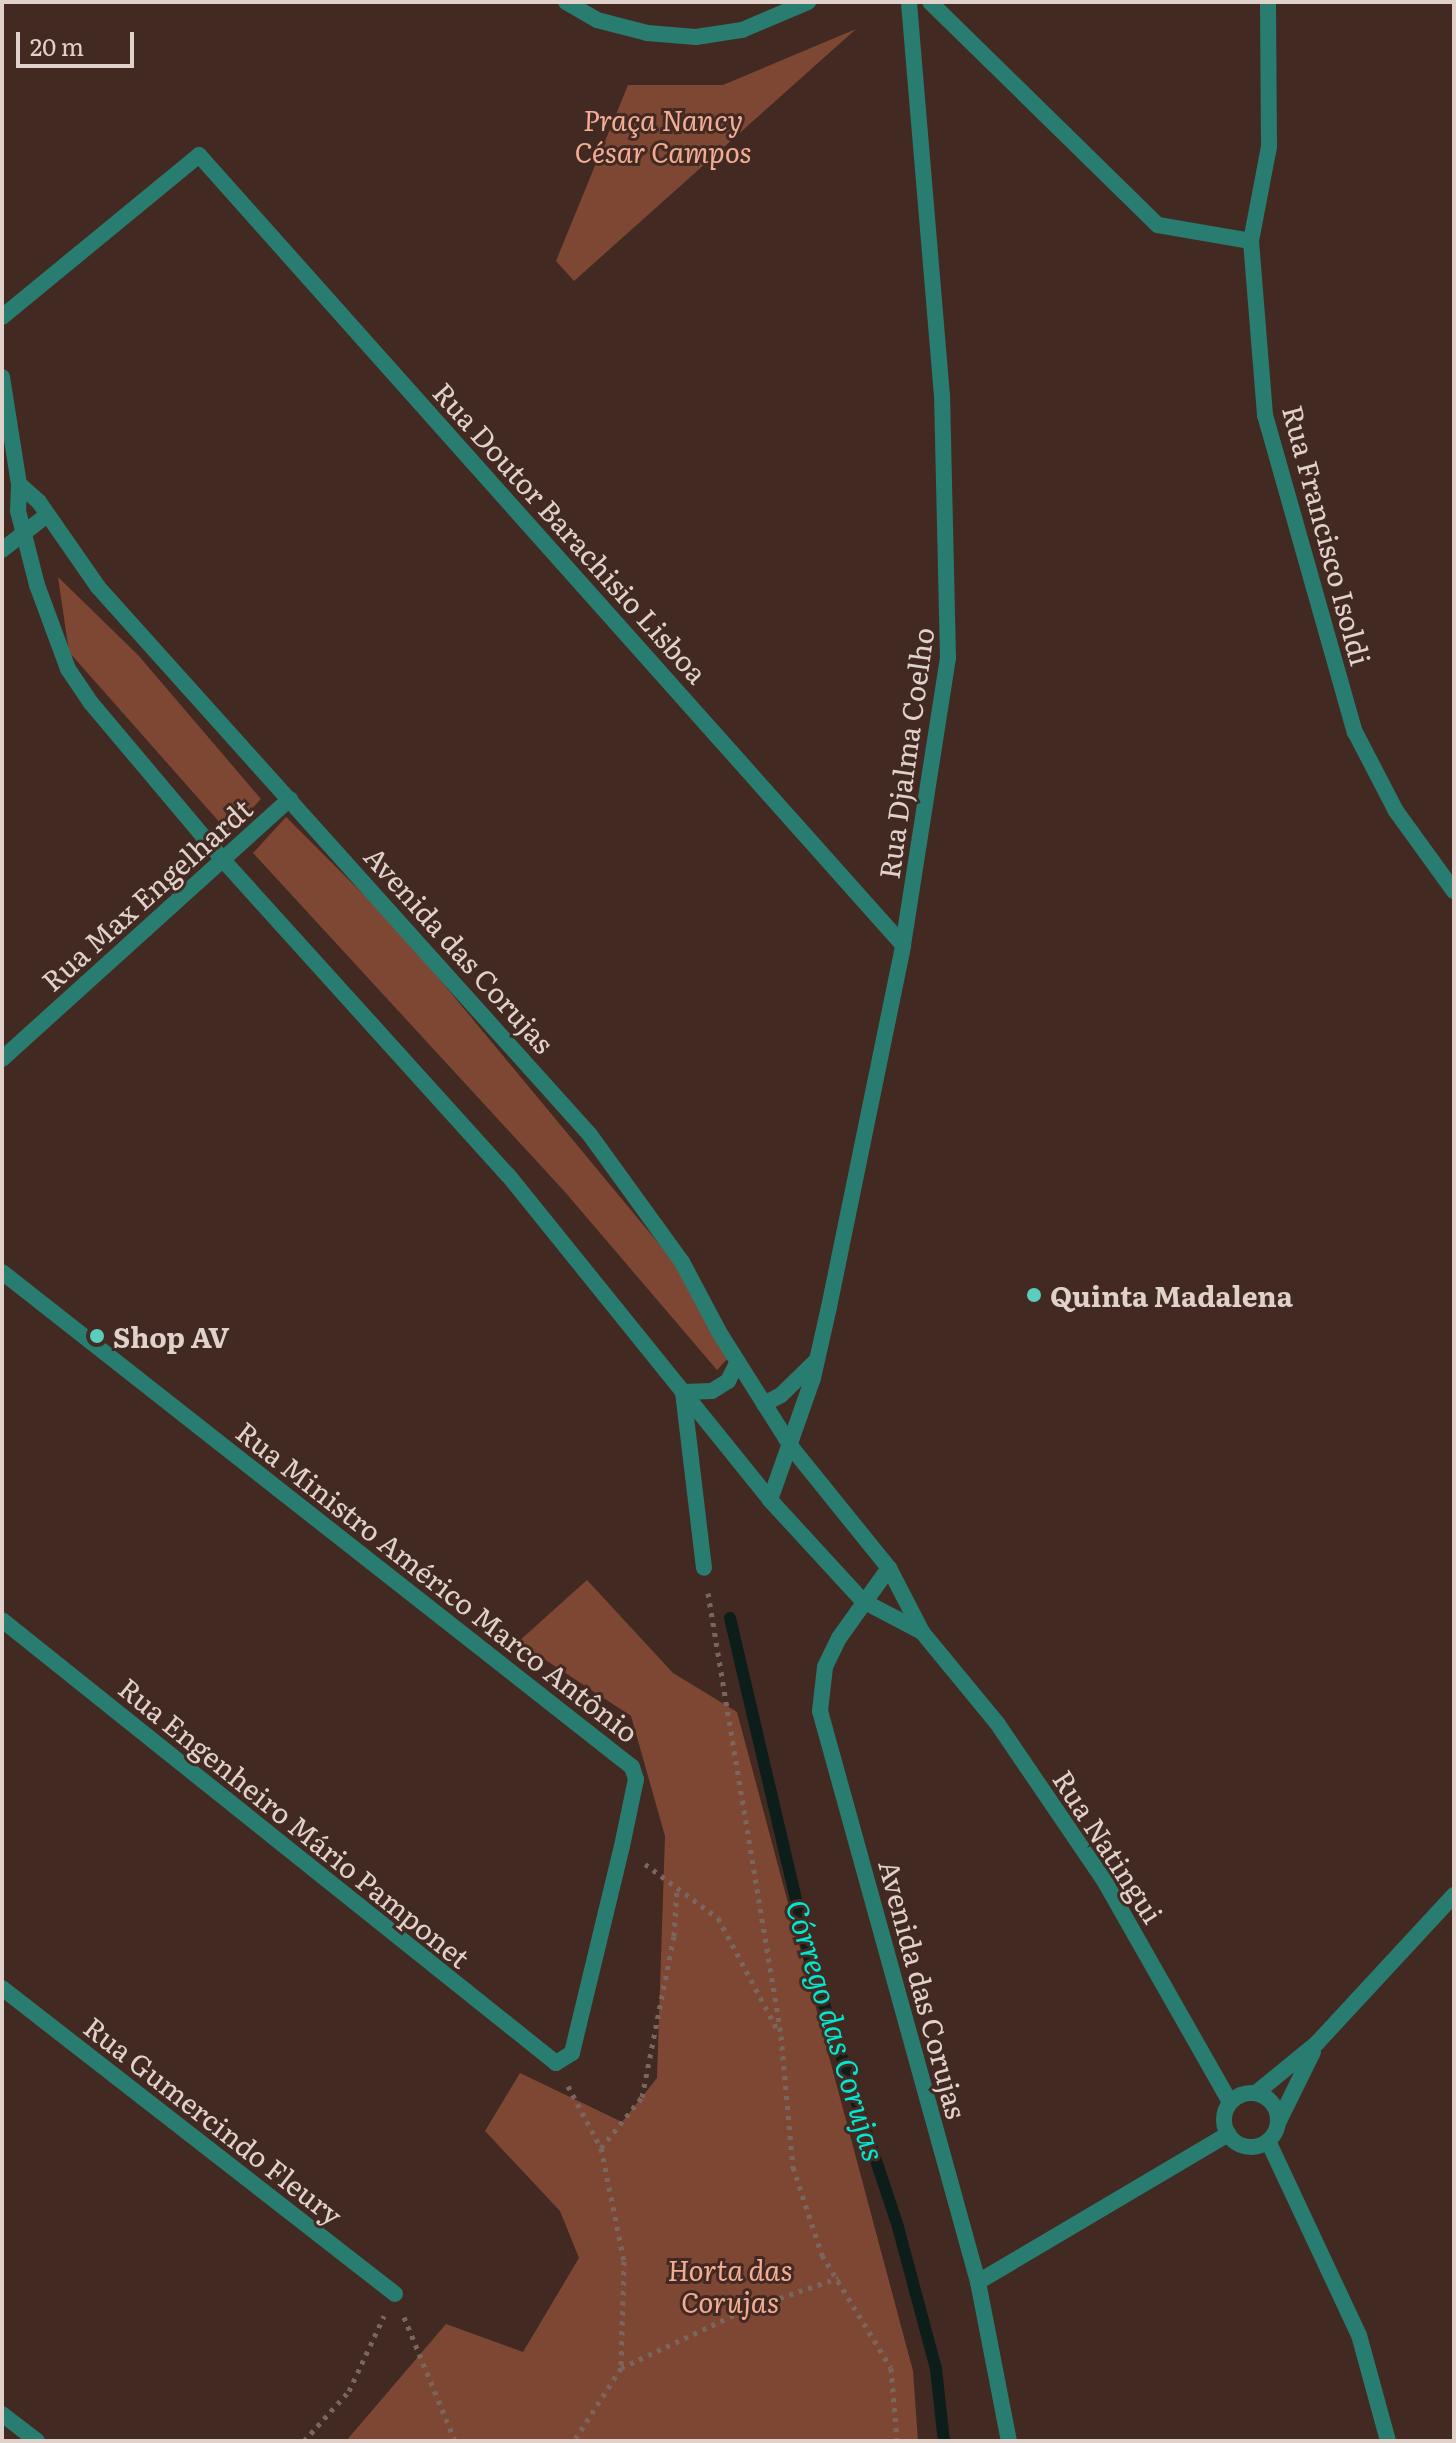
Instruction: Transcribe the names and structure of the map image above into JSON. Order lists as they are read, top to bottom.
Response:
{
  "streets": {
    "street": [
      "Rua Doutor Barachisio Lisboa",
      "Rua Francisco Isoldi",
      "Rua Djalma Coelho",
      "Rua Max Engelhardt",
      "Avenida das Corujas",
      "Rua Ministro Américo Marco Antônio",
      "Rua Engenheiro Mário Pamponet",
      "Rua Natingui",
      "Rua Gumercindo Fleury"
    ]
  },
  "crossings": [
    ["Rua Doutor Barachisio Lisboa", "Rua Djalma Coelho"],
    ["Rua Djalma Coelho", "Avenida das Corujas"],
    ["Rua Djalma Coelho", "Rua Natingui"],
    ["Rua Max Engelhardt", "Avenida das Corujas"],
    ["Avenida das Corujas", "Rua Natingui"],
    ["Rua Ministro Américo Marco Antônio", "Rua Engenheiro Mário Pamponet"]
  ],
  "water": ["Córrego das Corujas"],
  "parks": ["Praça Nancy César Campos", "Horta das Corujas"],
  "places": ["Quinta Madalena", "Shop AV"],
  "scale_bar": "20 m"
}
